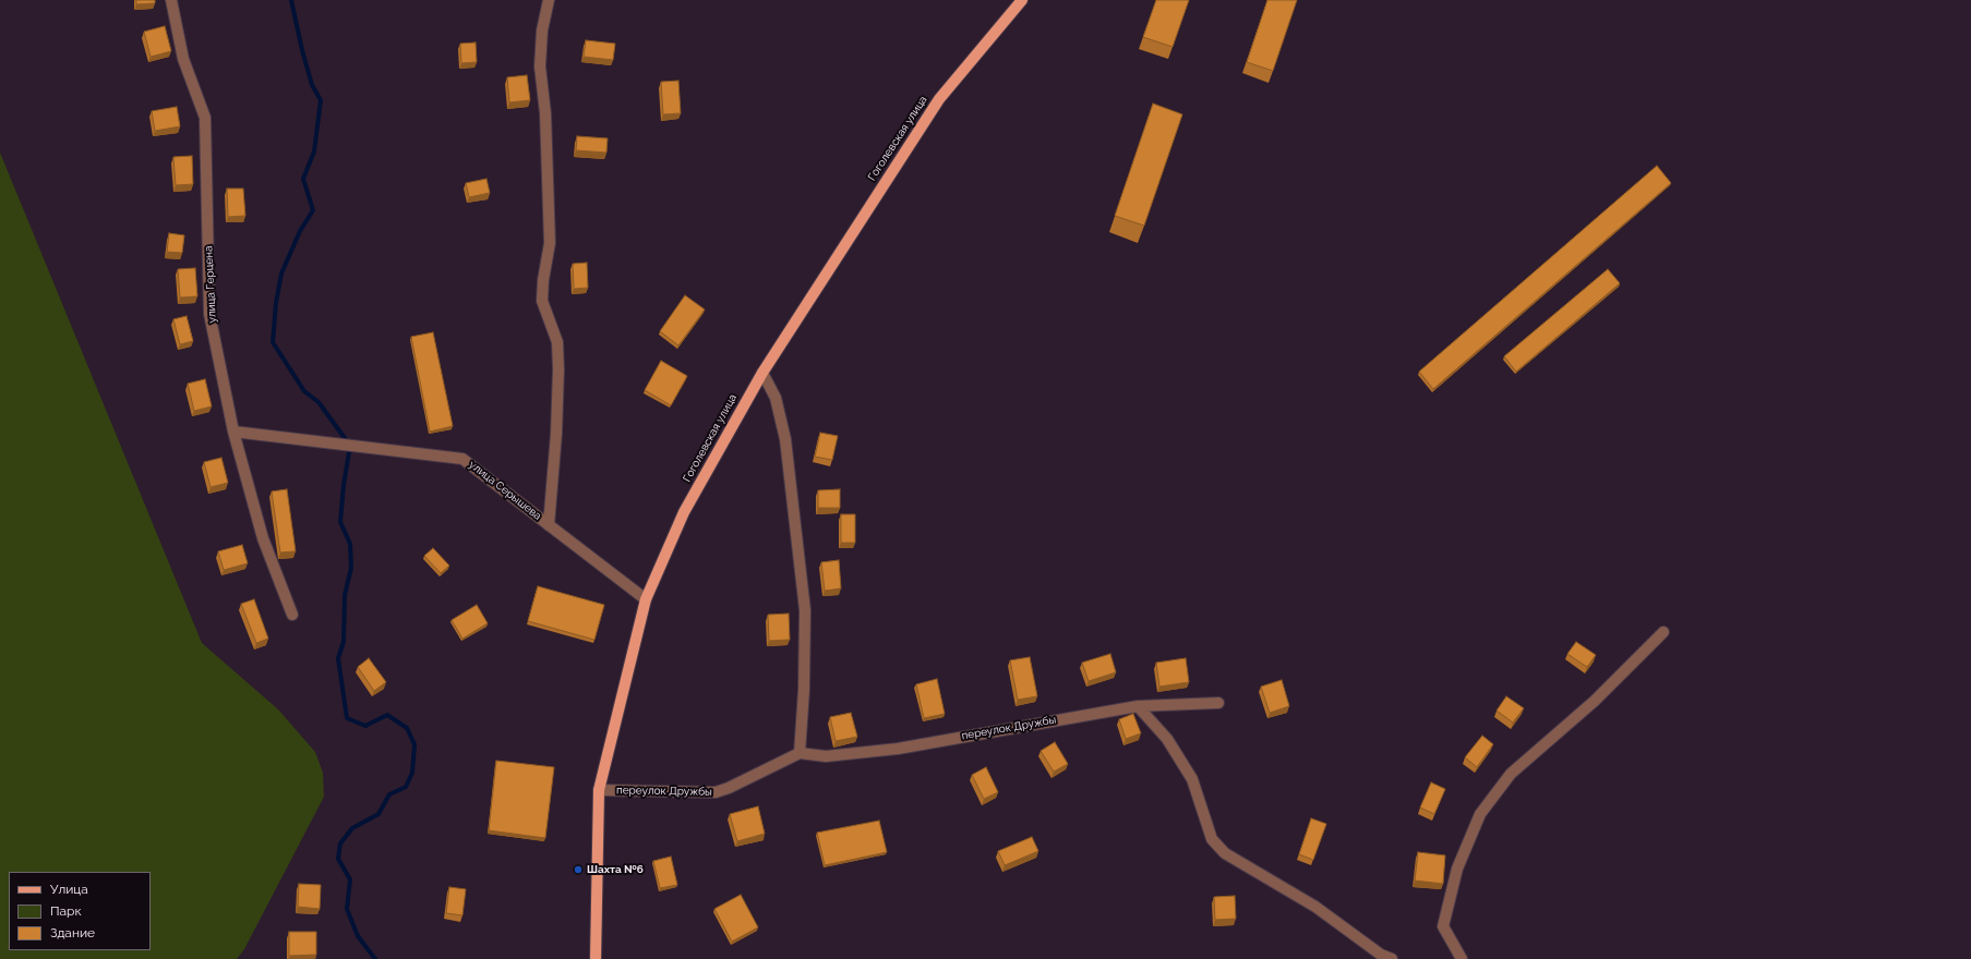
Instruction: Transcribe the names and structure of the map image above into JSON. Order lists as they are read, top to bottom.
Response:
{
  "streets": {
    "main road": ["Гоголевская улица"],
    "street": ["улица Герцена", "улица Серышева", "переулок Дружбы"]
  },
  "crossings": [
    ["Гоголевская улица", "улица Серышева"],
    ["Гоголевская улица", "переулок Дружбы"],
    ["улица Герцена", "улица Серышева"]
  ],
  "places": ["Шахта №6"],
  "legend": ["Улица", "Парк", "Здание"]
}
